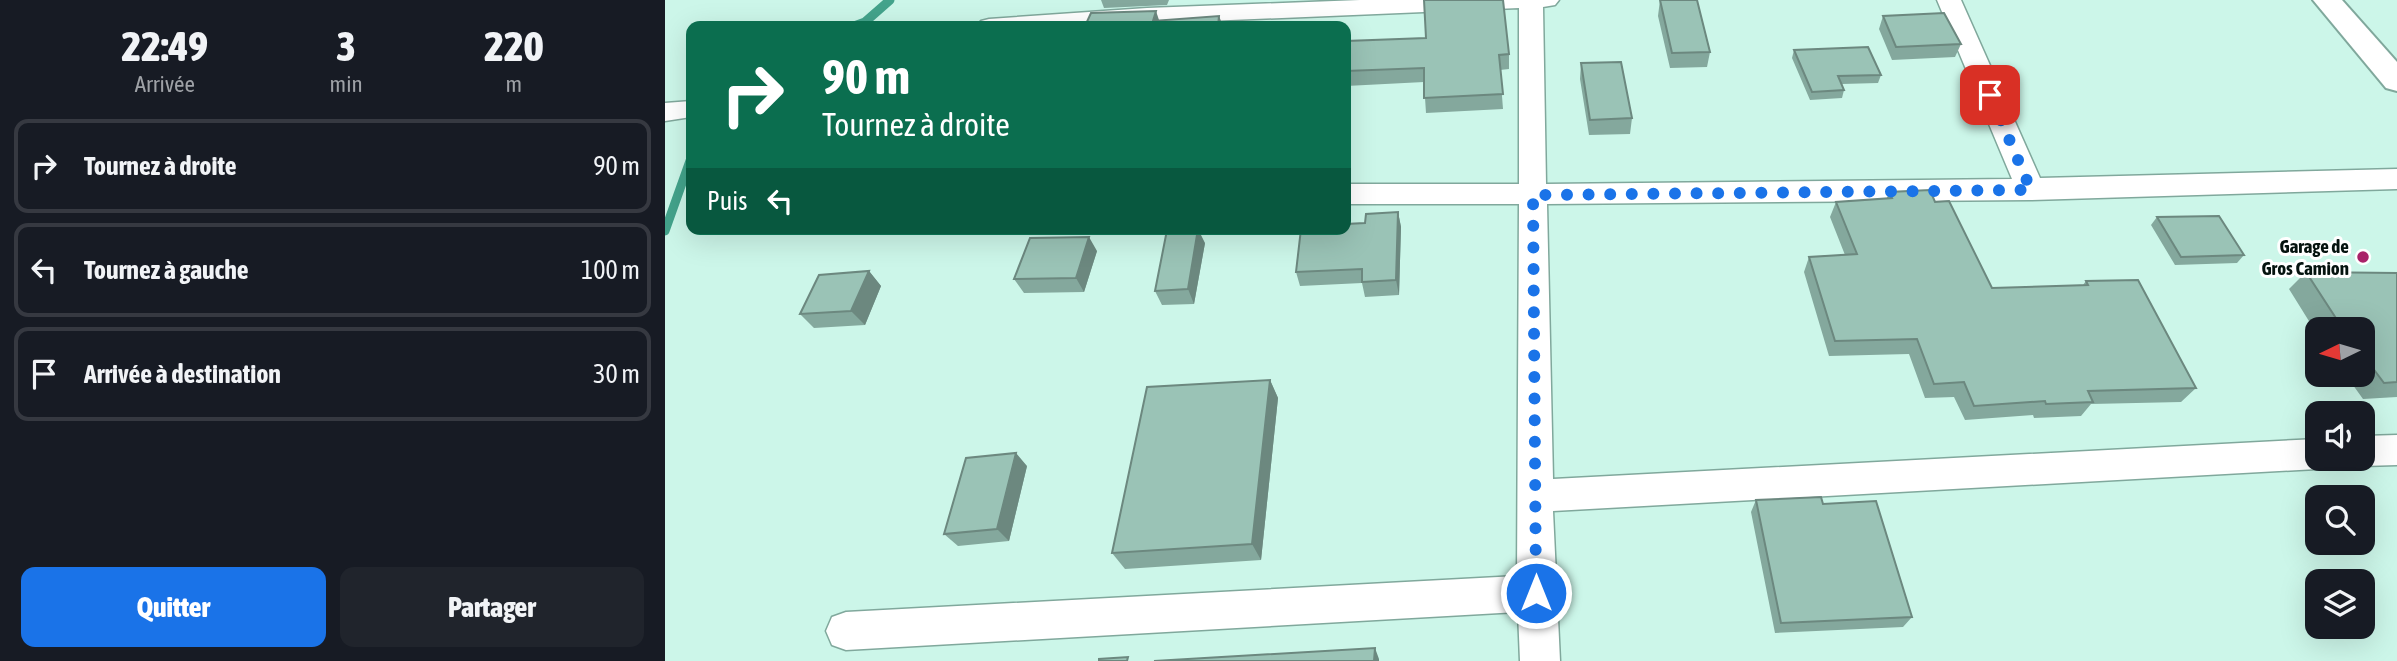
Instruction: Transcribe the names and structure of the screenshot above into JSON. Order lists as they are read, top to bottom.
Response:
{
  "places": ["Garage de Gros Camion"],
  "north": "left",
  "page": {
    "eta": [
      "22:49",
      "Arrivée",
      "3",
      "min",
      "220",
      "m"
    ],
    "turn": ["90 m", "Tournez à droite"],
    "list": [
      {
        "name": "Tournez à droite",
        "value": "90 m"
      },
      {
        "name": "Tournez à gauche",
        "value": "100 m"
      },
      {
        "name": "Arrivée à destination",
        "value": "30 m"
      }
    ],
    "then": "Puis",
    "buttons": ["Quitter", "Partager"]
  }
}
